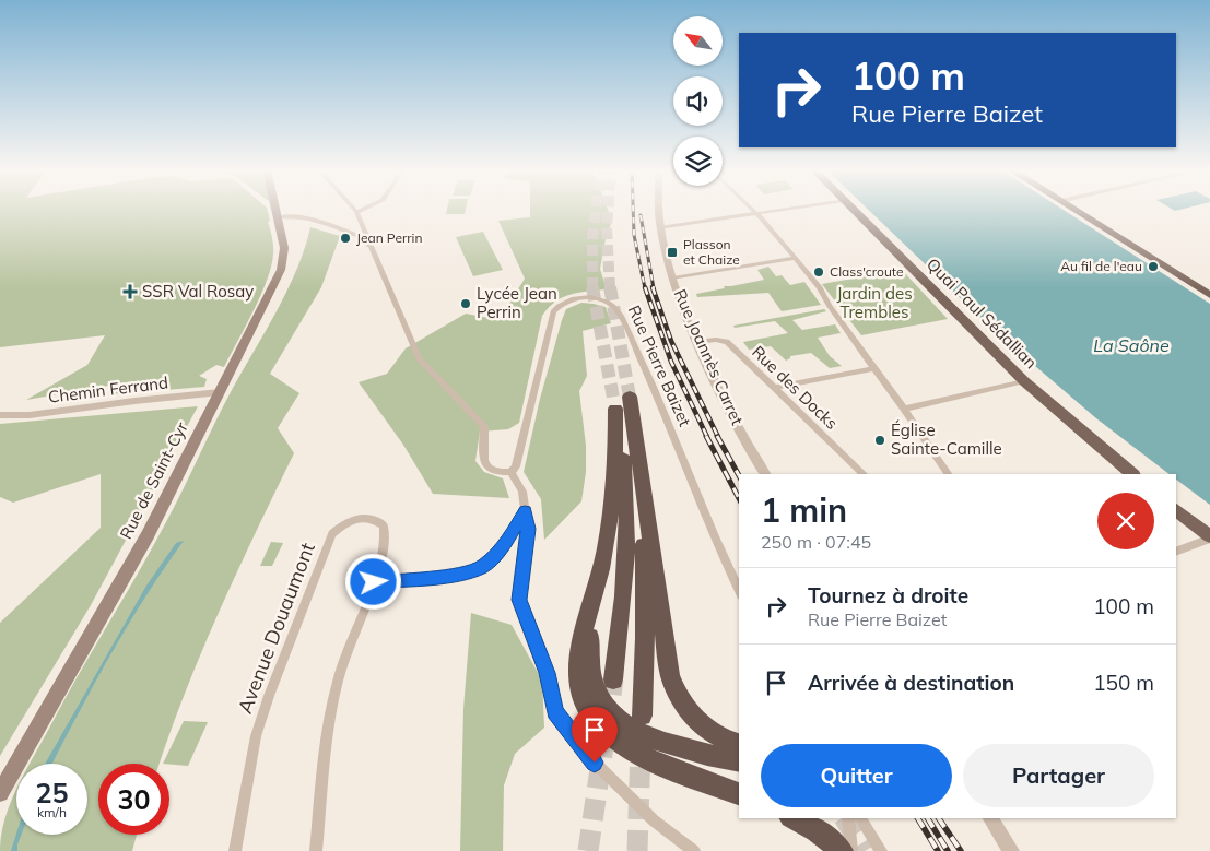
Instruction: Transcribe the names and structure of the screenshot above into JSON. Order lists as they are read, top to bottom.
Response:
{
  "streets": {
    "main road": ["Quai Paul Sédallian", "Rue de Saint-Cyr"],
    "street": [
      "Rue Joannès Carret",
      "Rue Pierre Baizet",
      "Rue des Docks",
      "Chemin Ferrand",
      "Avenue Douaumont"
    ]
  },
  "crossings": [
    ["Rue Joannès Carret", "Rue des Docks"],
    ["Chemin Ferrand", "Rue de Saint-Cyr"]
  ],
  "water": ["La Saône"],
  "parks": ["Jardin des Trembles"],
  "places": {
    "other": [
      "Jean Perrin",
      "Au fil de l'eau",
      "Class'croute",
      "Lycée Jean Perrin",
      "Église Sainte-Camille"
    ],
    "transit": ["Plasson et Chaize"],
    "health": ["SSR Val Rosay"]
  },
  "north": "top left",
  "page": {
    "turn": ["100 m", "Rue Pierre Baizet"],
    "heading": ["1 min", "250 m · 07:45"],
    "list": [
      {
        "name": "Tournez à droite",
        "note": "Rue Pierre Baizet",
        "value": "100 m"
      },
      {
        "name": "Arrivée à destination",
        "value": "150 m"
      }
    ],
    "buttons": ["Quitter", "Partager"],
    "speed": "25 km/h",
    "limit": "30"
  }
}
